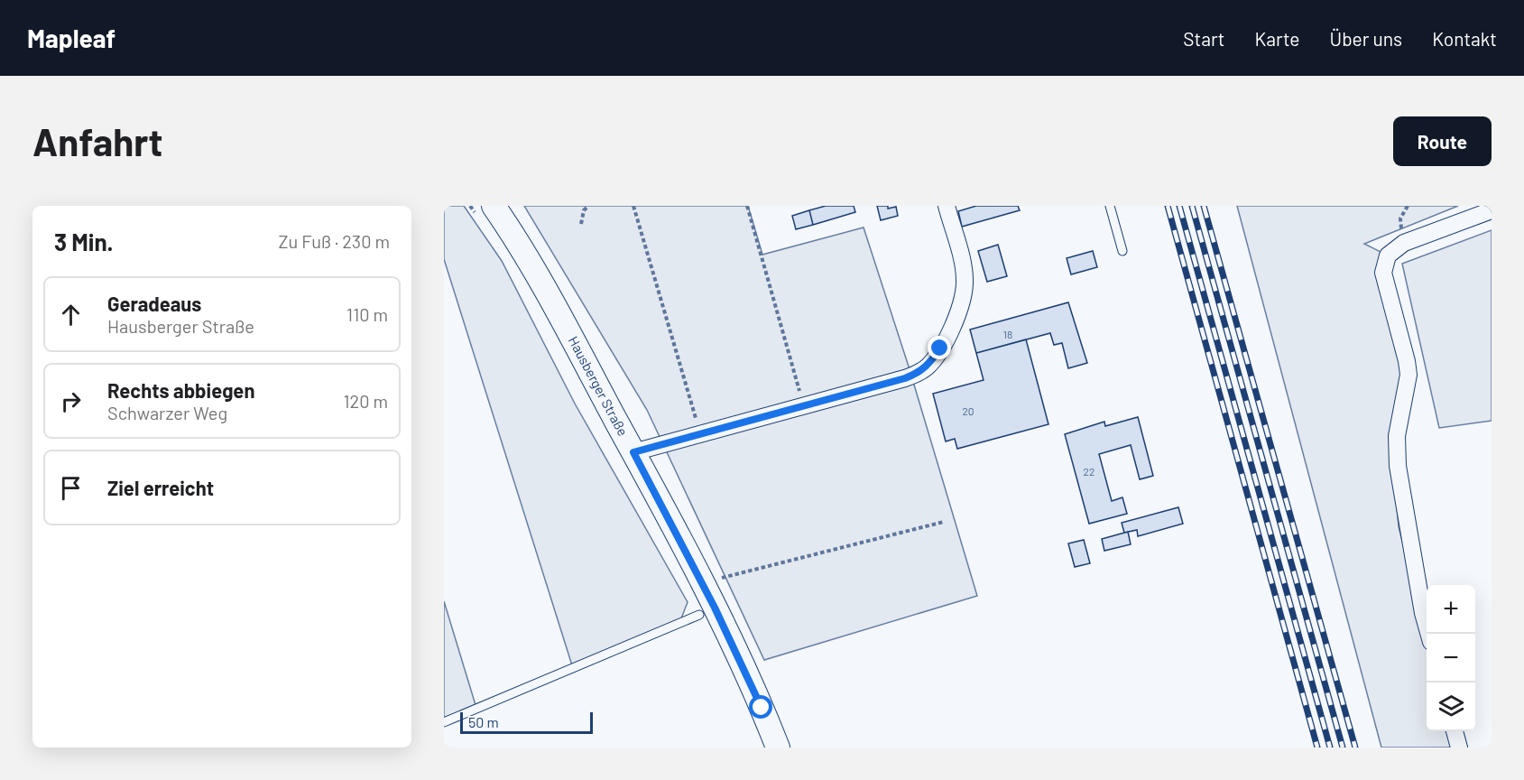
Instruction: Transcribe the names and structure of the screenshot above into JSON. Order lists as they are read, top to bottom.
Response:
{
  "streets": {
    "main road": ["Hausberger Straße"]
  },
  "house_numbers": ["18", "20", "22"],
  "scale_bar": "50 m",
  "page": {
    "header": "Mapleaf",
    "nav": [
      "Start",
      "Karte",
      "Über uns",
      "Kontakt"
    ],
    "buttons": "Route",
    "title": "Anfahrt",
    "heading": ["3 Min.", "Zu Fuß · 230 m"],
    "list": [
      ["Geradeaus", "Hausberger Straße", "110 m"],
      ["Rechts abbiegen", "Schwarzer Weg", "120 m"],
      "Ziel erreicht"
    ],
    "map_buttons": ["+", "−"],
    "scale": "50 m"
  }
}
